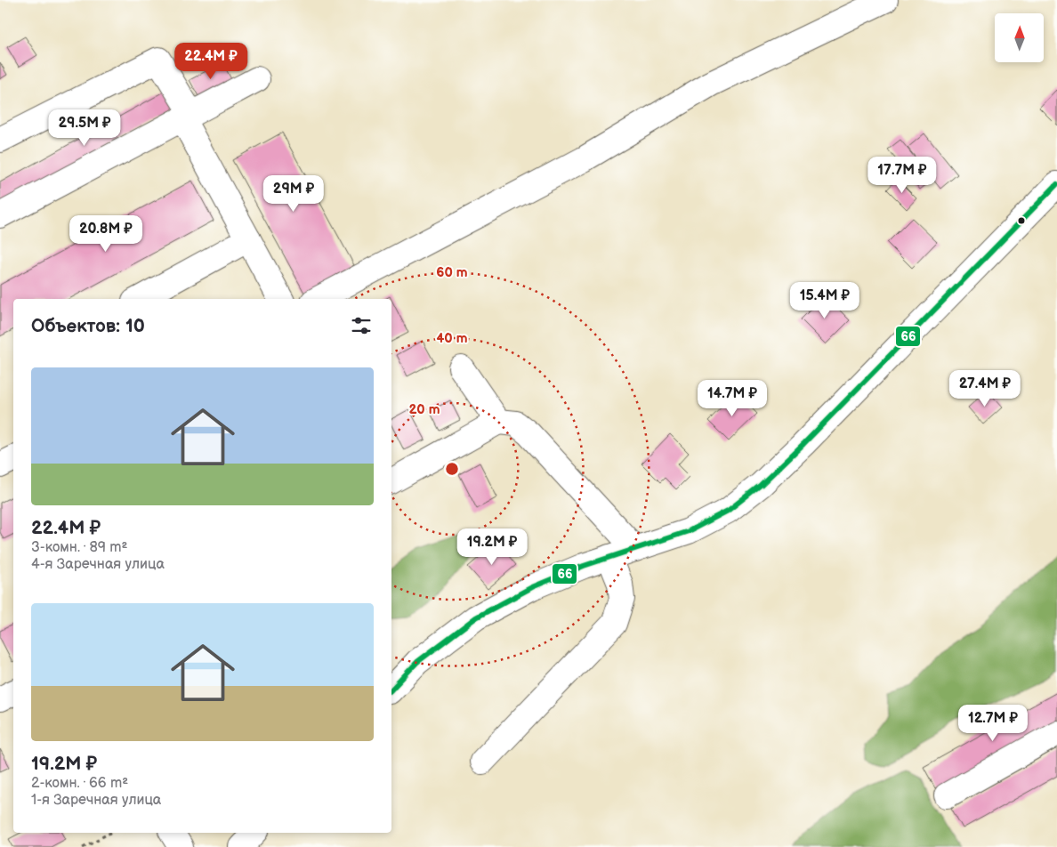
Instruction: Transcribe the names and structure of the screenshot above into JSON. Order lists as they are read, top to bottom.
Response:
{
  "lines": ["transit line 66"],
  "north": "top",
  "page": {
    "price": [
      "22.4M ₽",
      "29.5M ₽",
      "17.7M ₽",
      "29M ₽",
      "20.8M ₽",
      "15.4M ₽",
      "27.4M ₽",
      "14.7M ₽",
      "19.2M ₽",
      "12.7M ₽"
    ],
    "heading": "Объектов: 10",
    "list": [
      {
        "name": "22.4M ₽",
        "note": "3-комн. · 89 m² · 4-я Заречная улица"
      },
      {
        "name": "19.2M ₽",
        "note": "2-комн. · 66 m² · 1-я Заречная улица"
      }
    ]
  },
  "rings": ["60 m", "40 m", "20 m"]
}
